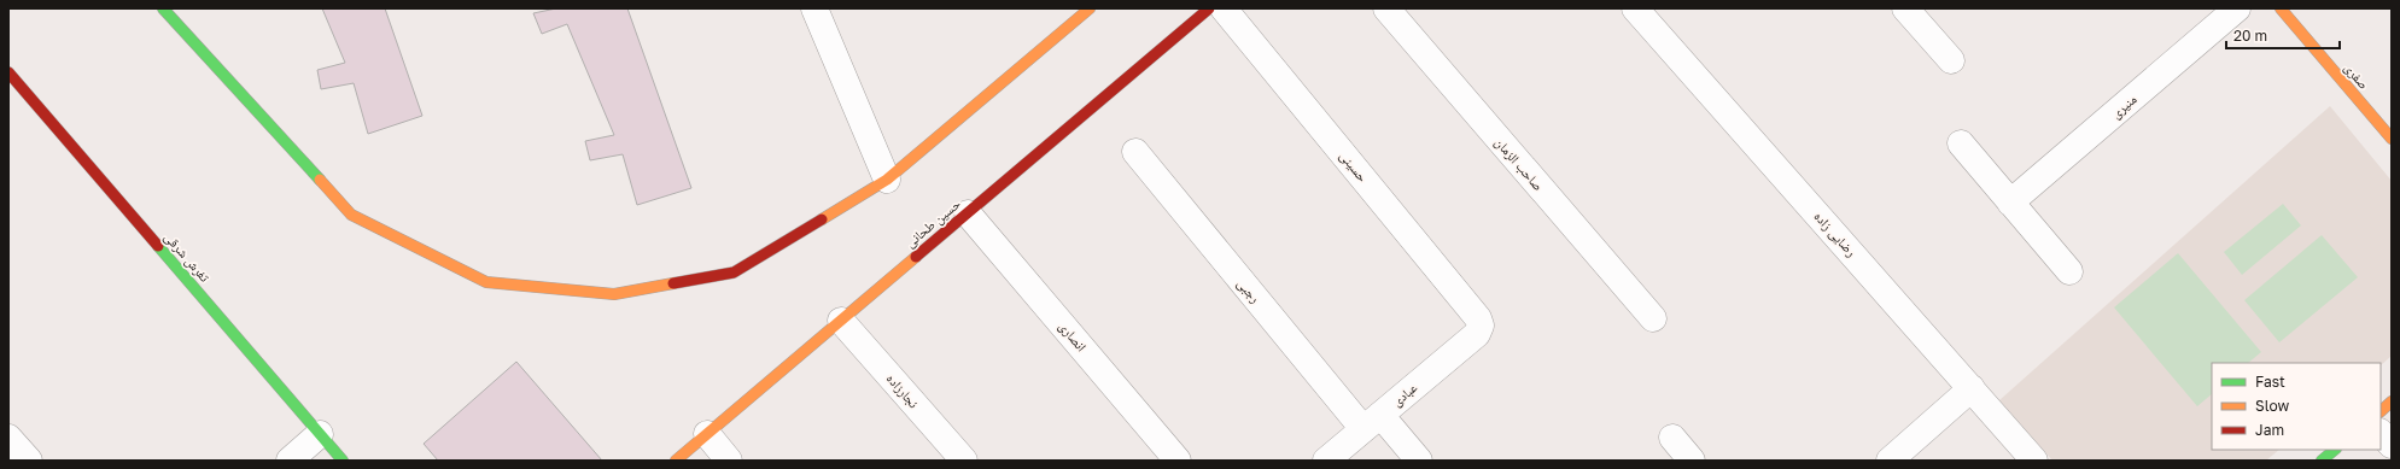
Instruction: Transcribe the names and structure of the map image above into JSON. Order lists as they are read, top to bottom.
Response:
{
  "streets": {
    "street": [
      "صفری",
      "منیری",
      "صاحب الزمان",
      "حسینی",
      "حسین طحانی",
      "رضایی زاده",
      "تفرش شرقی",
      "رجبی",
      "انصاری",
      "نجارزاده",
      "عبادی"
    ]
  },
  "crossings": [
    ["حسینی", "عبادی"],
    ["حسین طحانی", "انصاری"],
    ["حسین طحانی", "نجارزاده"],
    ["رجبی", "عبادی"]
  ],
  "legend": ["Fast", "Slow", "Jam"],
  "scale_bar": "20 m"
}
